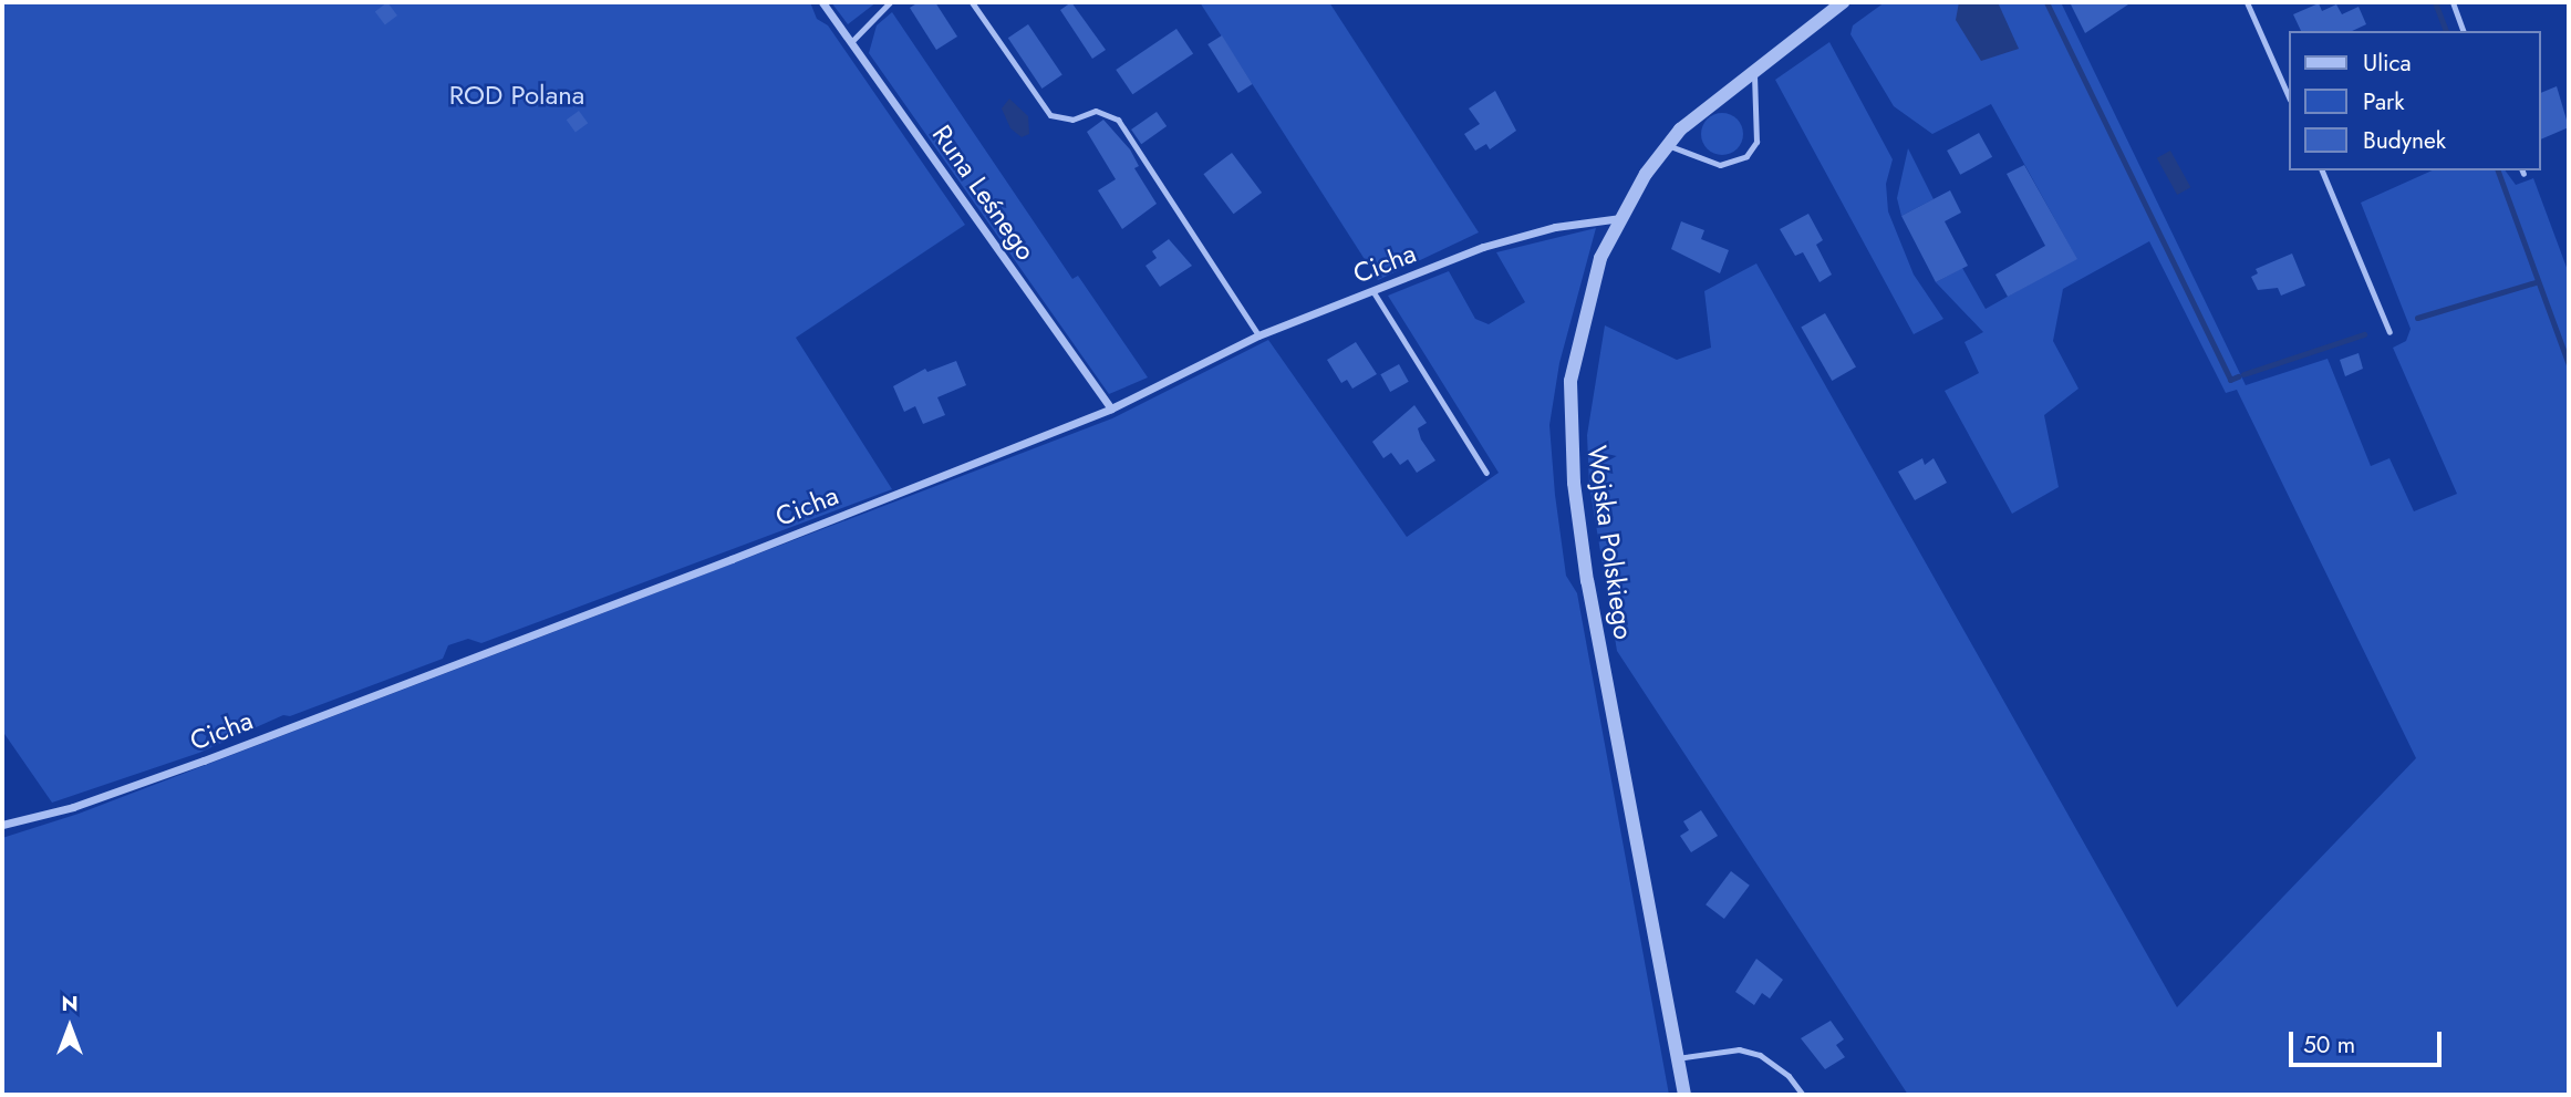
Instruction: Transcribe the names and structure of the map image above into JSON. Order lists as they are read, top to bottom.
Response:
{
  "streets": {
    "street": ["Runa Leśnego", "Cicha", "Wojska Polskiego"]
  },
  "crossings": [
    ["Runa Leśnego", "Cicha"],
    ["Cicha", "Wojska Polskiego"]
  ],
  "parks": ["ROD Polana"],
  "legend": ["Ulica", "Park", "Budynek"],
  "scale_bar": "50 m",
  "north": "top"
}
